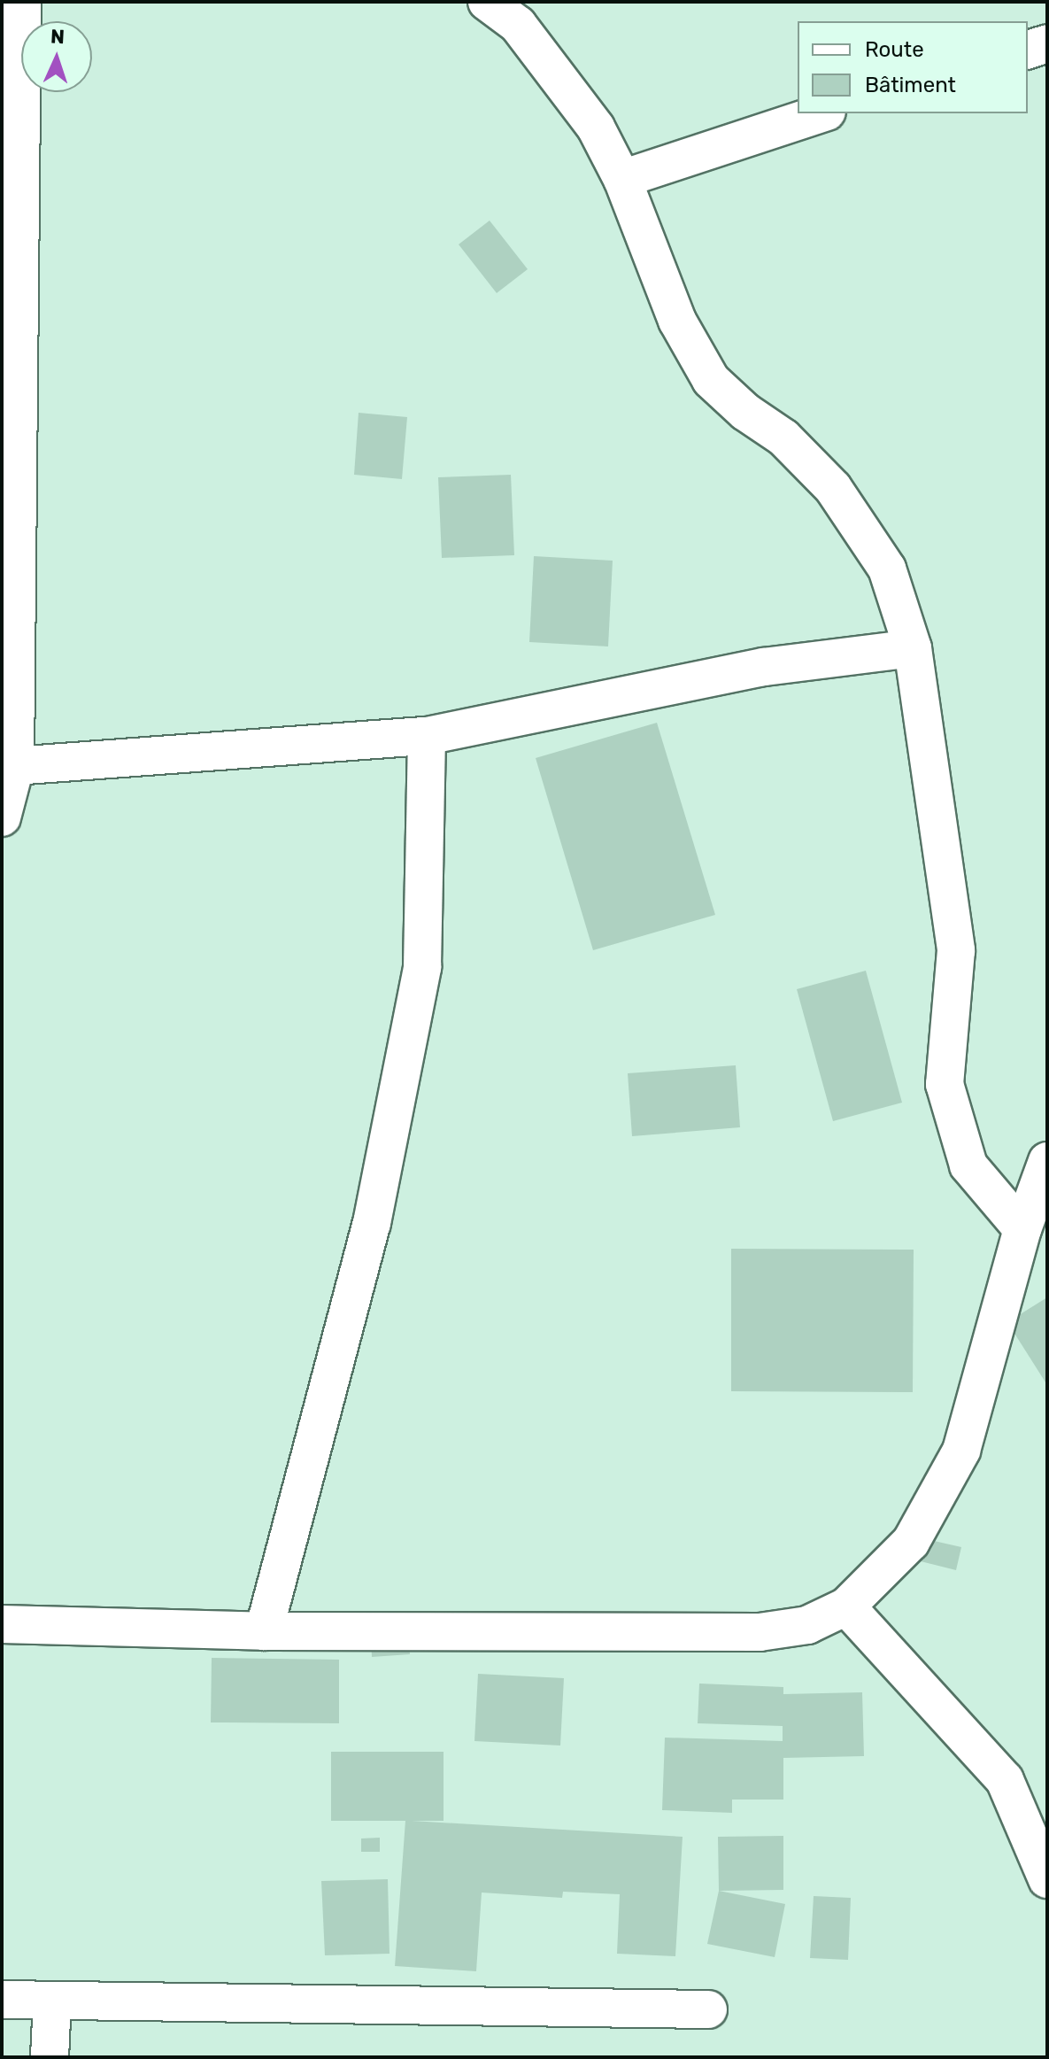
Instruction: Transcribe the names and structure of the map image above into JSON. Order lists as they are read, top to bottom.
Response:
{
  "legend": ["Route", "Bâtiment"],
  "north": "top"
}
